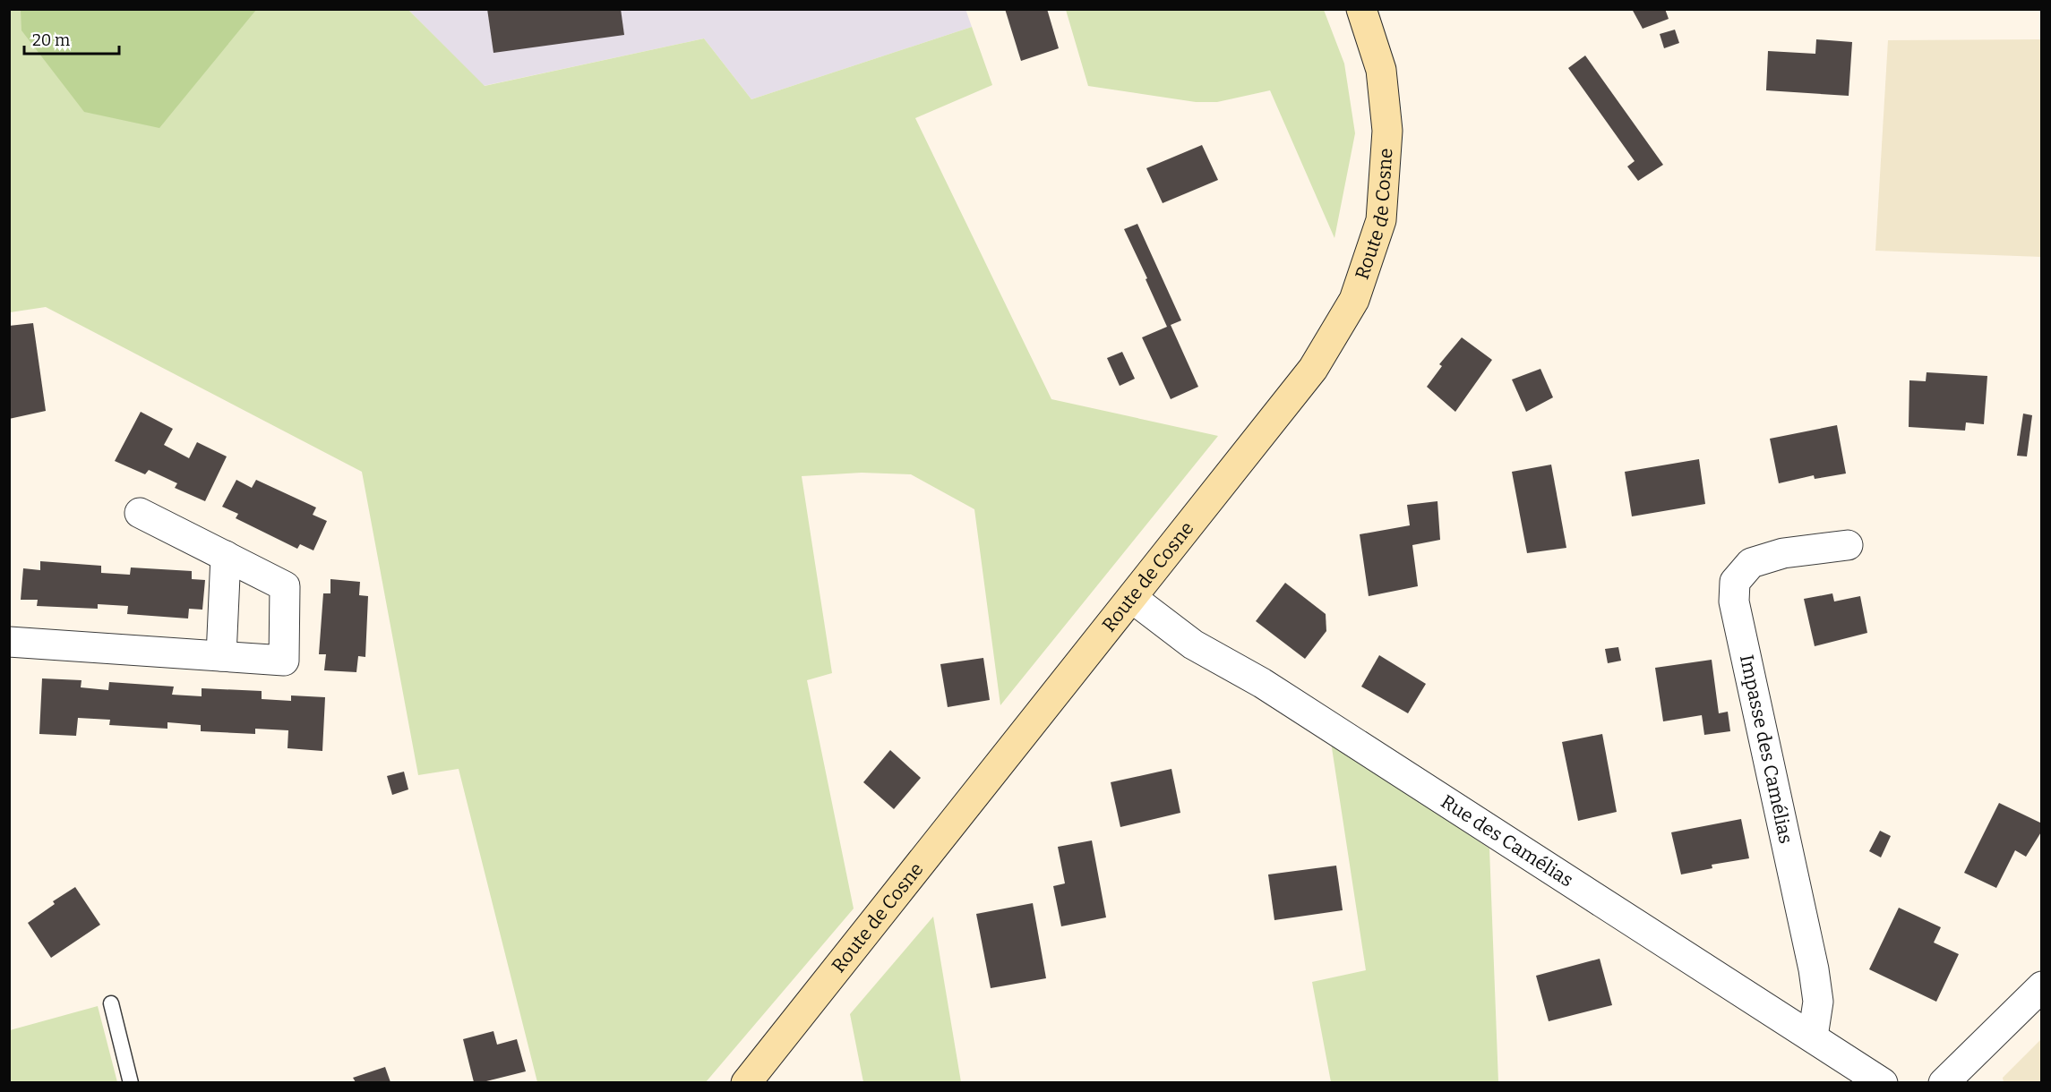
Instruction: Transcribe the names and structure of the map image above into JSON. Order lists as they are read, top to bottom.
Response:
{
  "streets": {
    "main road": ["Route de Cosne"],
    "street": ["Impasse des Camélias", "Rue des Camélias"]
  },
  "crossings": [
    ["Route de Cosne", "Rue des Camélias"],
    ["Impasse des Camélias", "Rue des Camélias"]
  ],
  "scale_bar": "20 m"
}
